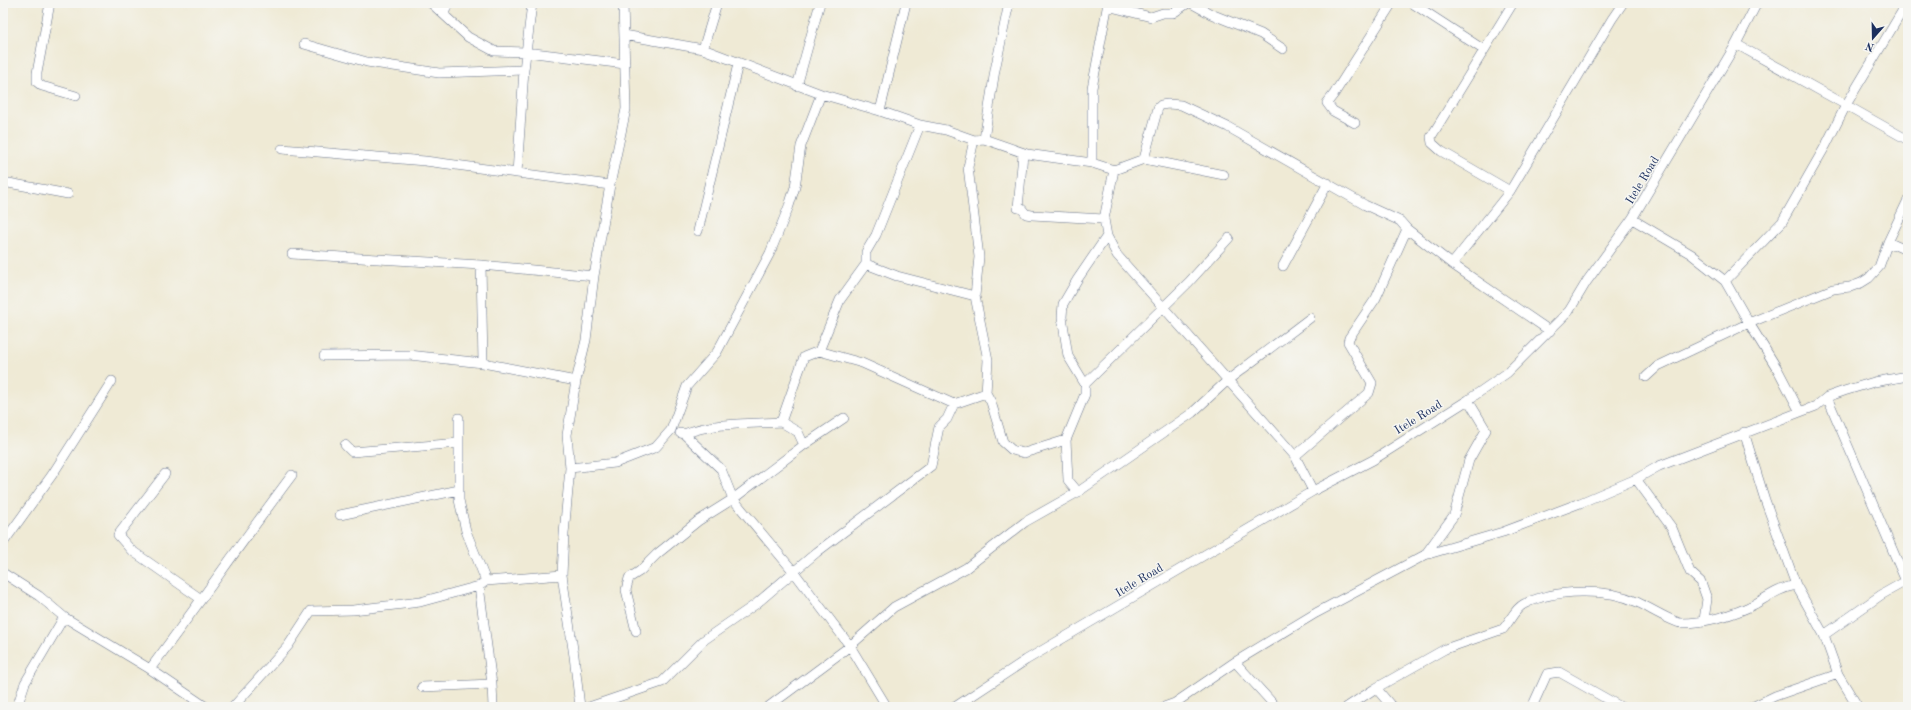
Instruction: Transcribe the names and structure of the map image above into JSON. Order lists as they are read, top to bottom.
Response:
{
  "streets": {
    "street": ["Itele Road"]
  },
  "north": "bottom"
}
